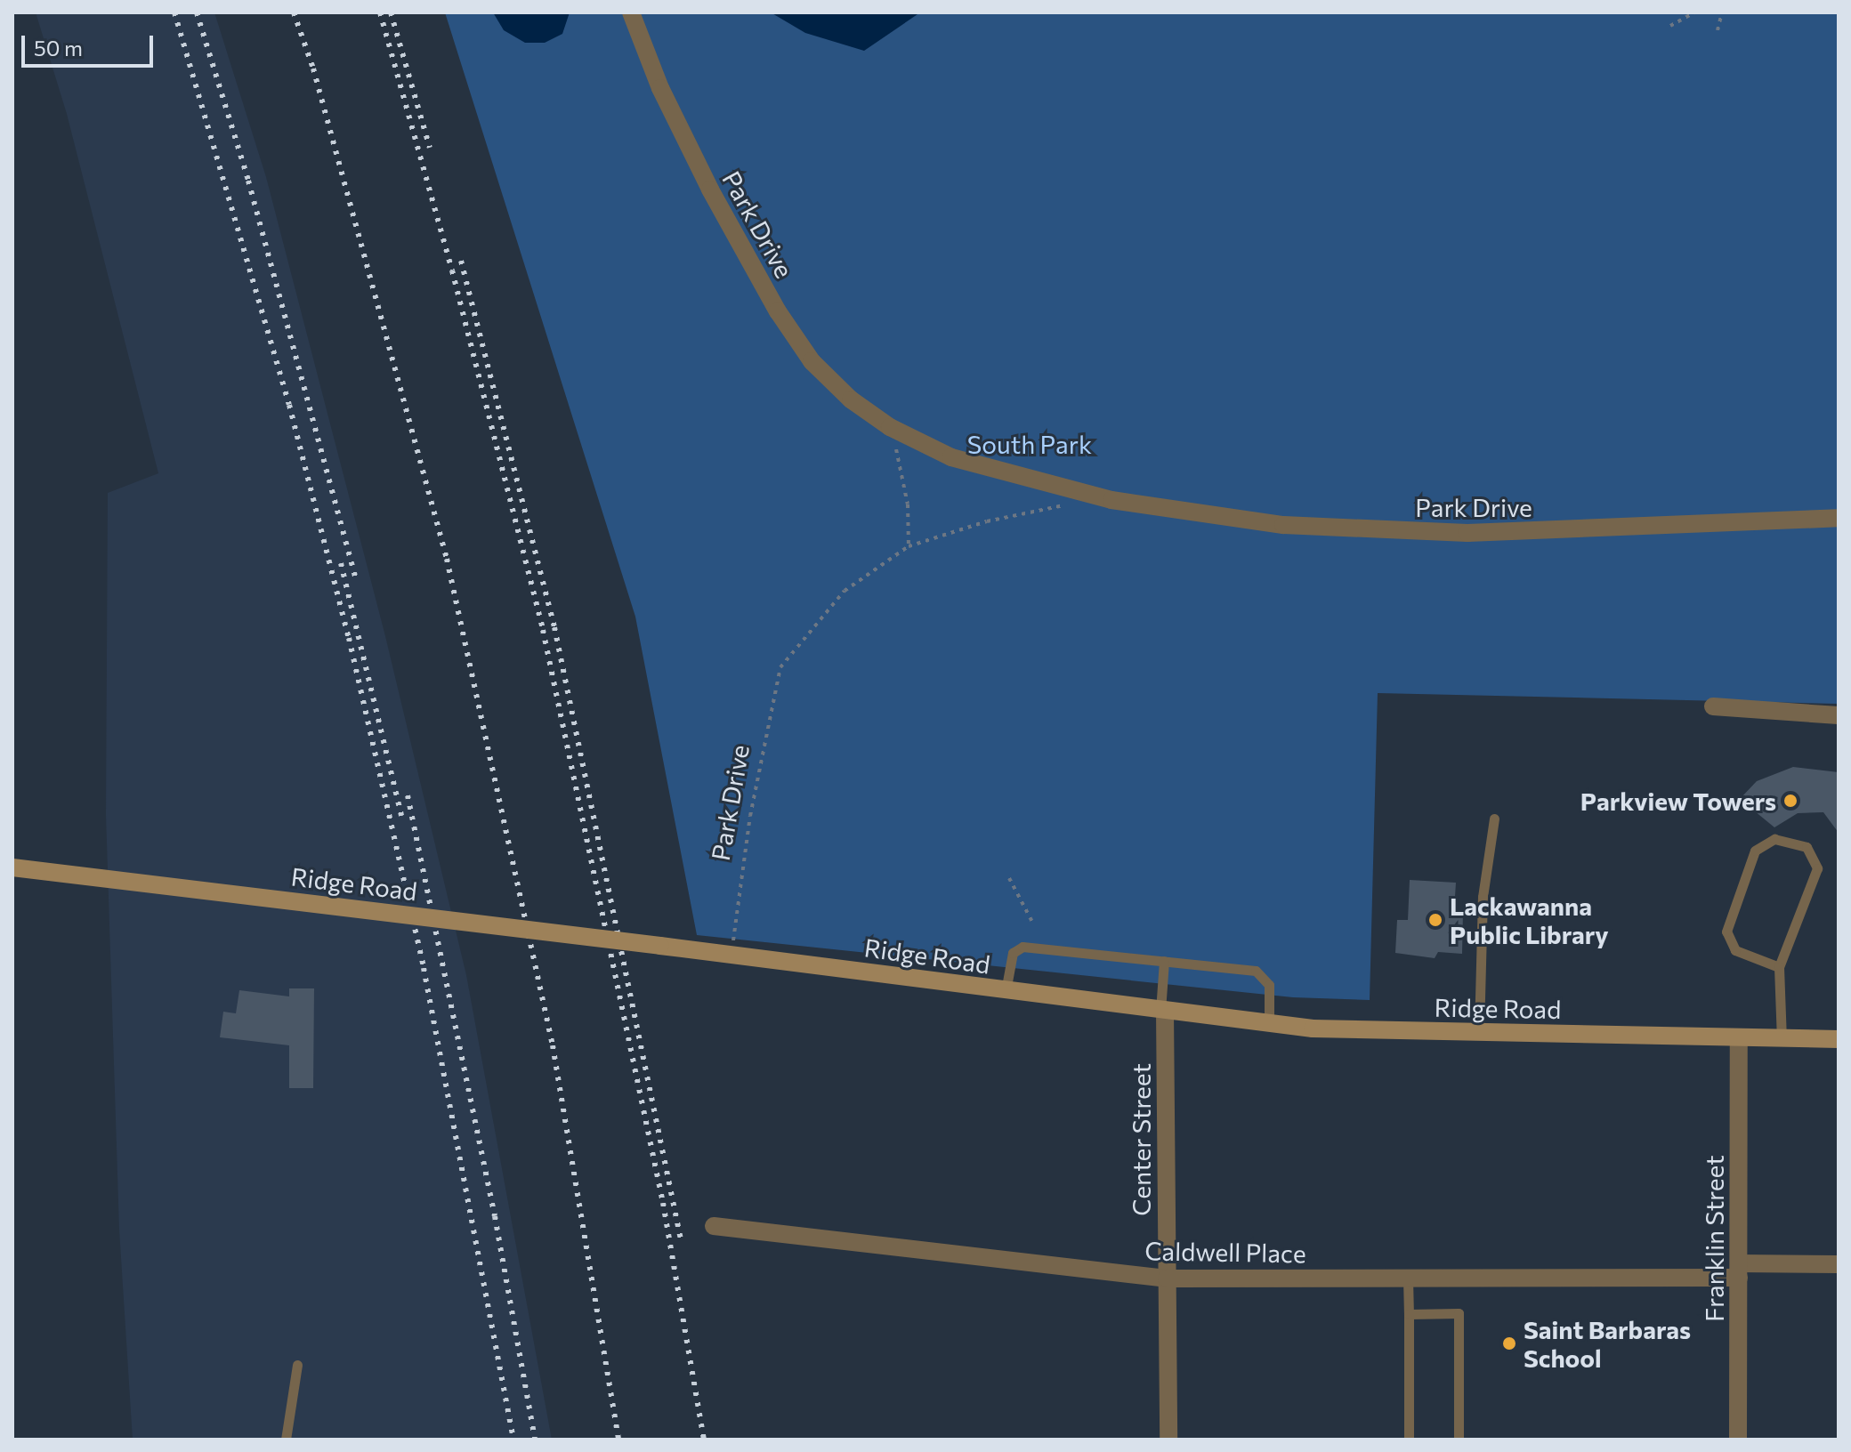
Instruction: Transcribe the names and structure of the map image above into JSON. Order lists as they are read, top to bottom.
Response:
{
  "streets": {
    "main road": ["Ridge Road"],
    "street": [
      "Park Drive",
      "Center Street",
      "Franklin Street",
      "Caldwell Place"
    ]
  },
  "crossings": [
    ["Park Drive", "Ridge Road"],
    ["Ridge Road", "Center Street"],
    ["Ridge Road", "Franklin Street"],
    ["Center Street", "Caldwell Place"],
    ["Franklin Street", "Caldwell Place"]
  ],
  "parks": ["South Park"],
  "places": ["Parkview Towers", "Lackawanna Public Library", "Saint Barbaras School"],
  "scale_bar": "50 m"
}
